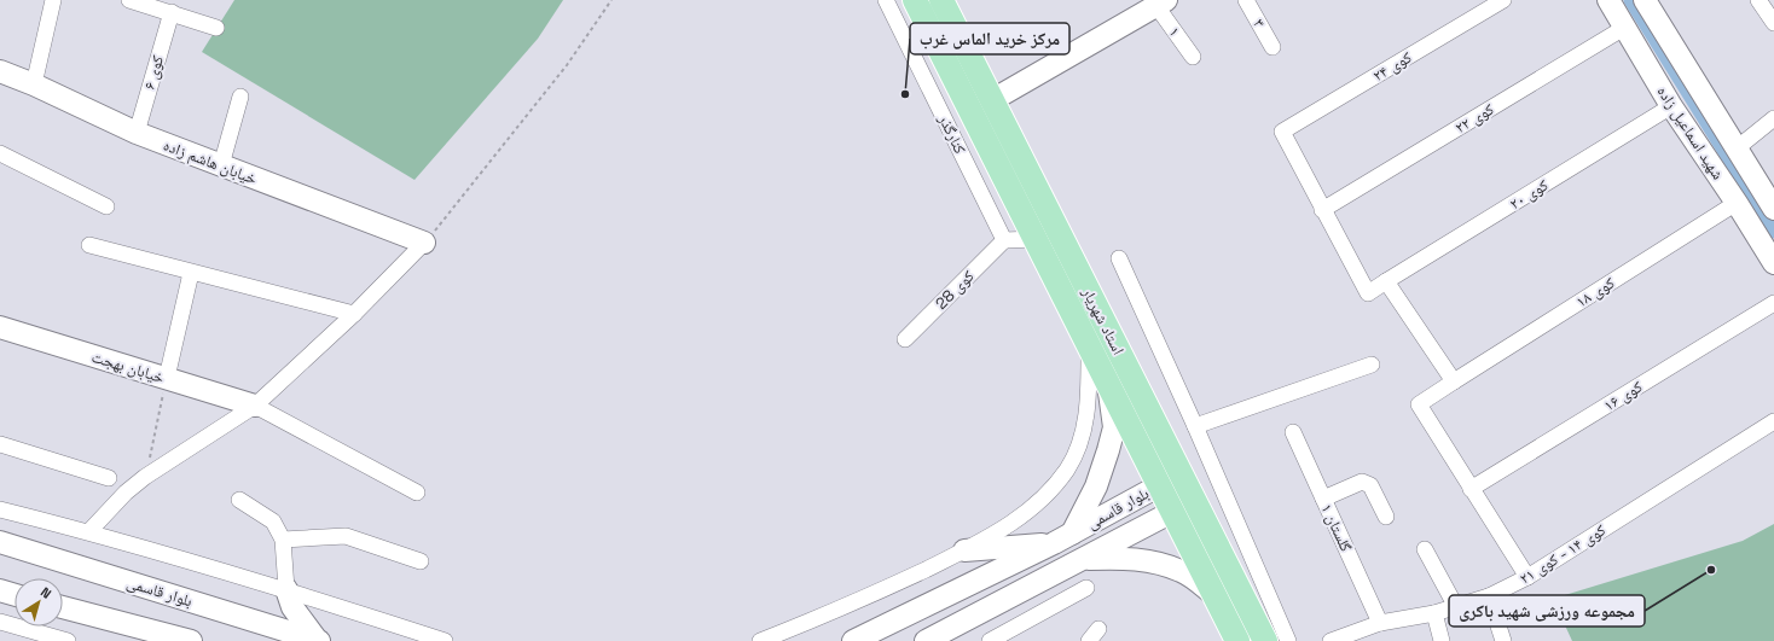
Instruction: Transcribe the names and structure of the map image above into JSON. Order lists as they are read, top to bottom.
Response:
{
  "streets": {
    "main road": [
      "شهید اسماعیل زاده",
      "خیابان هاشم زاده",
      "استاد شهریار",
      "خیابان بهجت",
      "بلوار قاسمی"
    ],
    "street": [
      "۳",
      "۱",
      "کوی ۲۴",
      "کوی ۶",
      "کوی ۲۲",
      "کنارگذر",
      "کوی ۲۰",
      "کوی 28",
      "کوی ۱۸",
      "کوی ۱۶",
      "۱ گلستان",
      "کوی ۱۴ - کوی ۲۱"
    ]
  },
  "crossings": [
    ["کوی ۲۴", "کوی ۲۲"],
    ["کوی ۲۴", "کوی ۲۰"],
    ["کوی ۶", "خیابان هاشم زاده"],
    ["کوی ۲۲", "شهید اسماعیل زاده"],
    ["کوی ۲۲", "کوی ۲۰"],
    ["شهید اسماعیل زاده", "کوی ۲۰"],
    ["شهید اسماعیل زاده", "کوی ۱۸"],
    ["کنارگذر", "کوی 28"],
    ["کوی ۱۸", "کوی ۱۶"],
    ["استاد شهریار", "بلوار قاسمی"],
    ["۱ گلستان", "کوی ۱۴ - کوی ۲۱"]
  ],
  "places": ["مرکز خرید الماس غرب", "مجموعه ورزشی شهید باکری"],
  "north": "top right"
}
